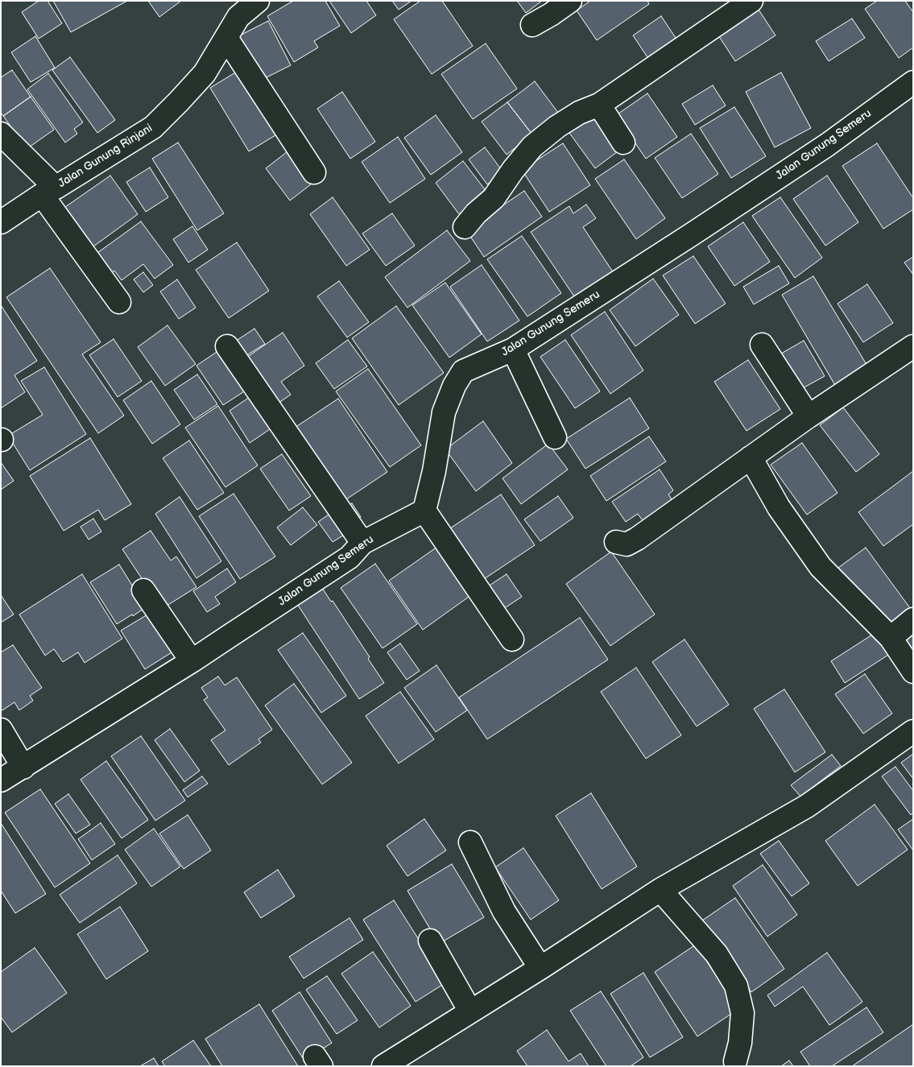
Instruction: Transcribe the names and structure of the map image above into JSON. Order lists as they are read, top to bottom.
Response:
{
  "streets": {
    "street": ["Jalan Gunung Semeru", "Jalan Gunung Rinjani"]
  }
}
